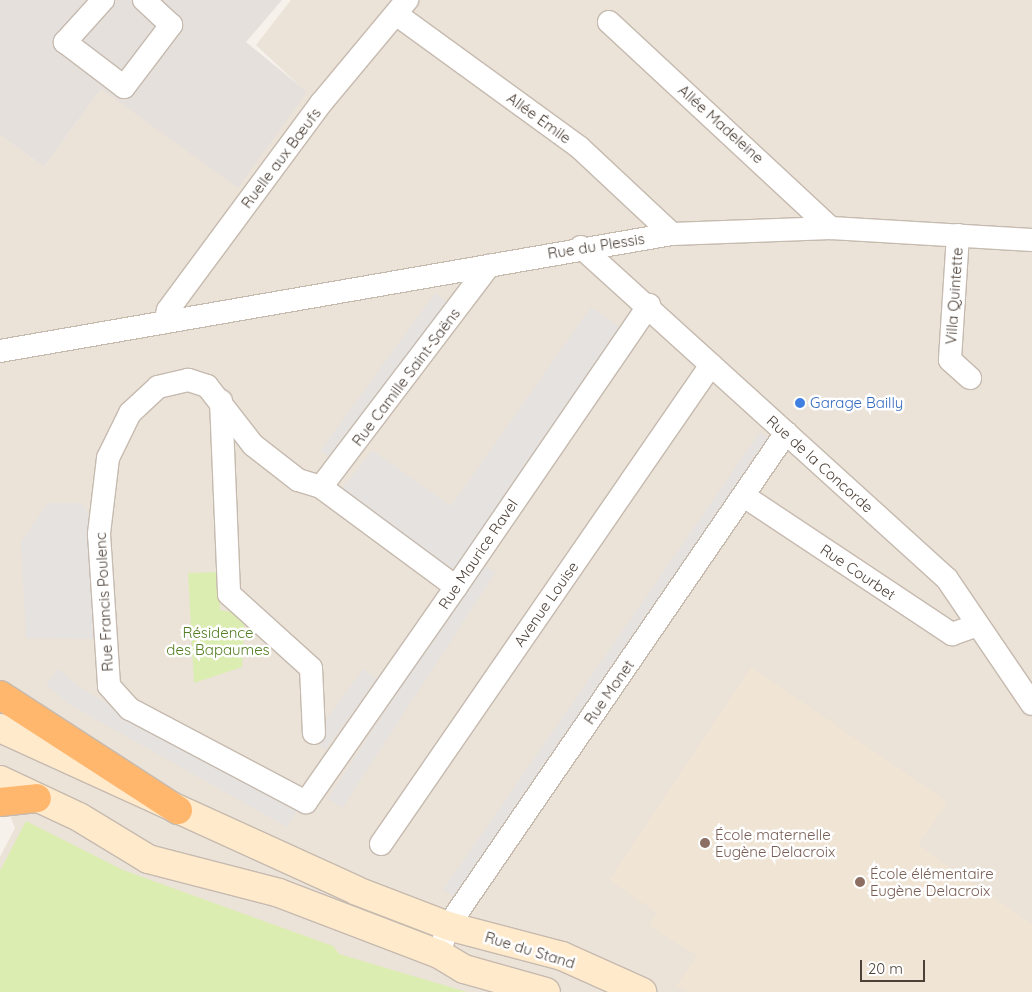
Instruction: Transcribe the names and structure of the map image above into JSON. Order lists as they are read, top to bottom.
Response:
{
  "streets": {
    "street": [
      "Allée Émile",
      "Allée Madeleine",
      "Ruelle aux Bœufs",
      "Rue du Plessis",
      "Villa Quintette",
      "Rue Camille Saint-Saëns",
      "Rue de la Concorde",
      "Rue Maurice Ravel",
      "Rue Courbet",
      "Rue Francis Poulenc",
      "Avenue Louise",
      "Rue Monet",
      "Rue du Stand"
    ]
  },
  "crossings": [
    ["Allée Émile", "Ruelle aux Bœufs"],
    ["Allée Émile", "Rue du Plessis"],
    ["Allée Madeleine", "Rue du Plessis"],
    ["Ruelle aux Bœufs", "Rue du Plessis"],
    ["Rue du Plessis", "Villa Quintette"],
    ["Rue du Plessis", "Rue Camille Saint-Saëns"],
    ["Rue du Plessis", "Rue de la Concorde"],
    ["Rue de la Concorde", "Rue Maurice Ravel"],
    ["Rue de la Concorde", "Rue Courbet"],
    ["Rue de la Concorde", "Avenue Louise"],
    ["Rue de la Concorde", "Rue Monet"],
    ["Rue Maurice Ravel", "Rue Francis Poulenc"],
    ["Rue Courbet", "Rue Monet"],
    ["Rue Monet", "Rue du Stand"]
  ],
  "parks": ["Résidence des Bapaumes"],
  "places": ["Garage Bailly", "École maternelle Eugène Delacroix", "École élémentaire Eugène Delacroix"],
  "scale_bar": "20 m"
}
